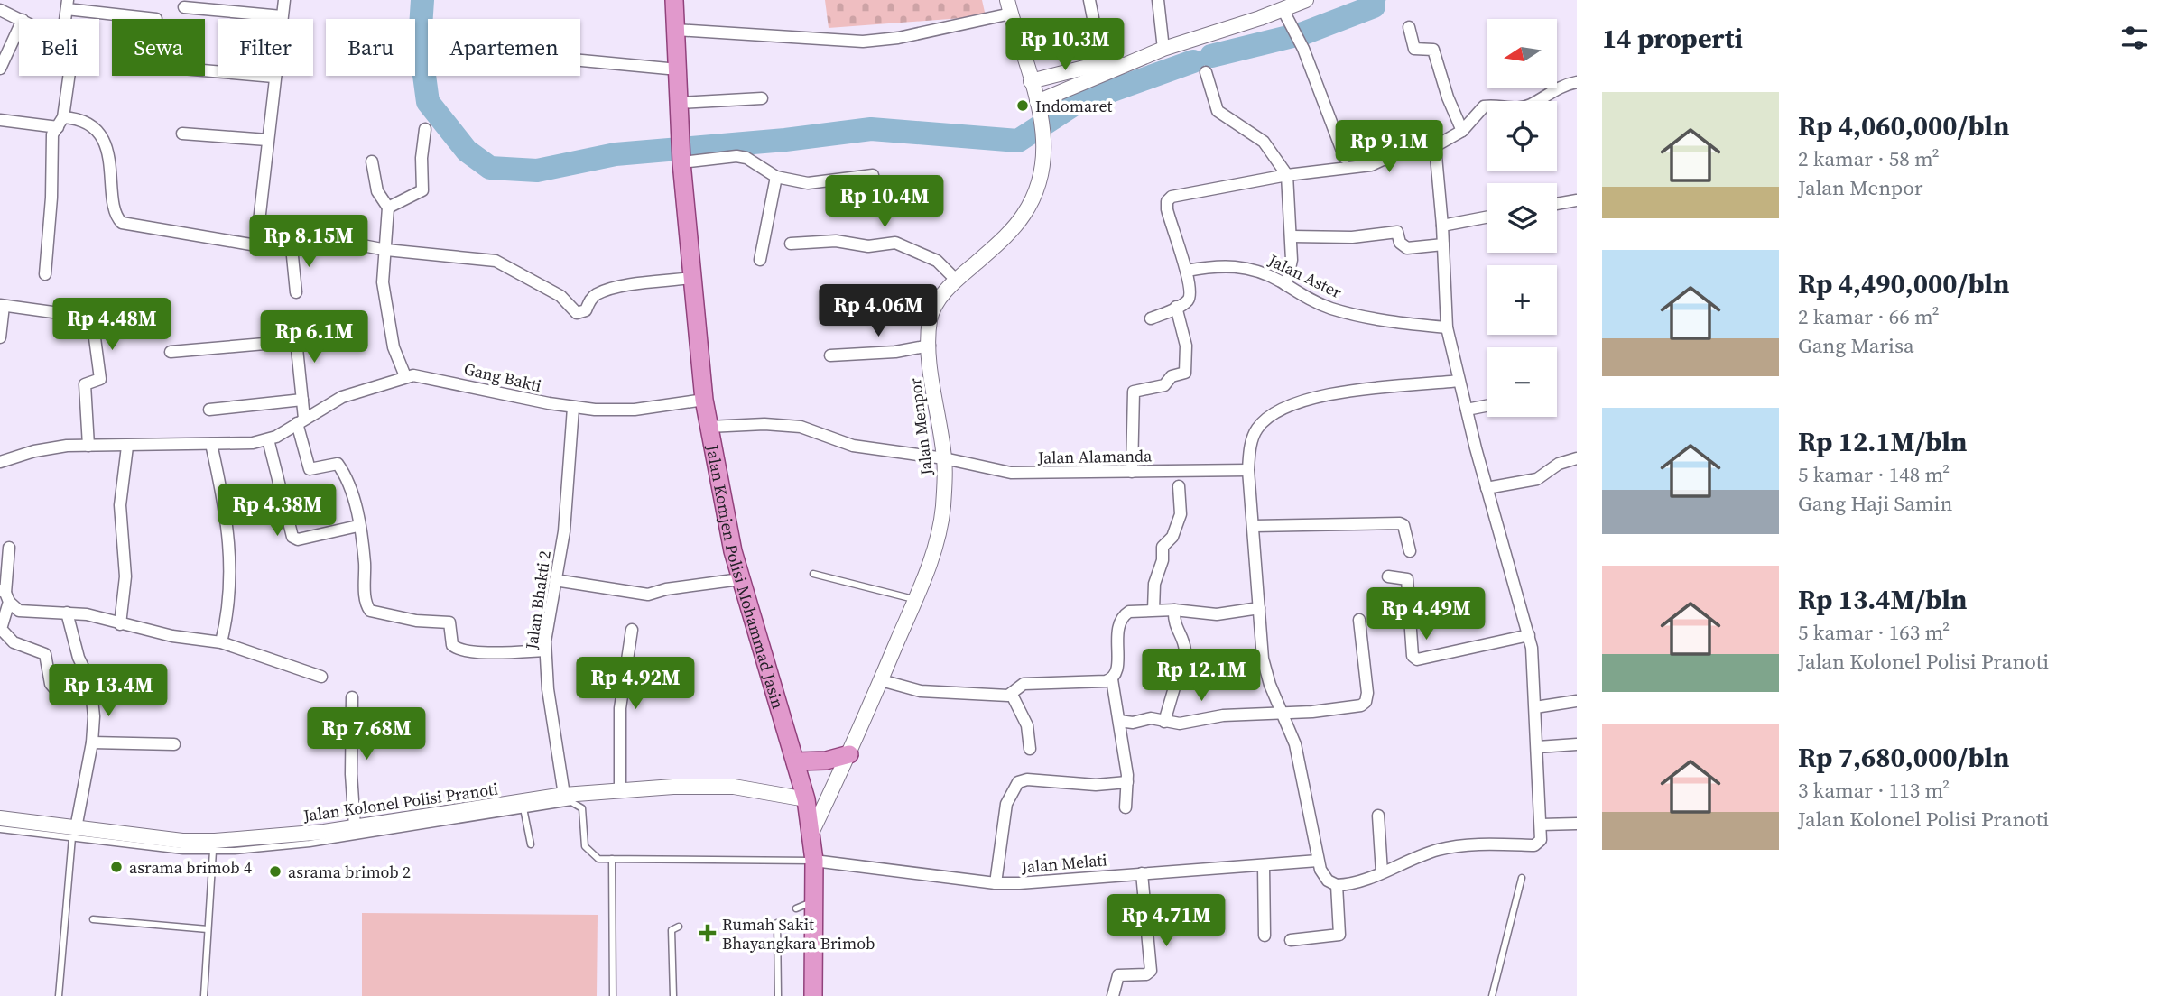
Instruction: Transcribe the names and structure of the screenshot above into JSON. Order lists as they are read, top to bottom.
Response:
{
  "streets": {
    "main road": ["Jalan Komjen Polisi Mohammad Jasin"],
    "street": [
      "Jalan Aster",
      "Gang Bakti",
      "Jalan Menpor",
      "Jalan Alamanda",
      "Jalan Bhakti 2",
      "Jalan Kolonel Polisi Pranoti",
      "Jalan Melati"
    ]
  },
  "crossings": [
    ["Gang Bakti", "Jalan Komjen Polisi Mohammad Jasin"],
    ["Gang Bakti", "Jalan Bhakti 2"],
    ["Jalan Menpor", "Jalan Alamanda"],
    ["Jalan Menpor", "Jalan Komjen Polisi Mohammad Jasin"],
    ["Jalan Alamanda", "Jalan Komjen Polisi Mohammad Jasin"],
    ["Jalan Komjen Polisi Mohammad Jasin", "Jalan Kolonel Polisi Pranoti"],
    ["Jalan Komjen Polisi Mohammad Jasin", "Jalan Melati"],
    ["Jalan Bhakti 2", "Jalan Kolonel Polisi Pranoti"]
  ],
  "places": {
    "other": ["Indomaret", "asrama brimob 4", "asrama brimob 2"],
    "health": ["Rumah Sakit Bhayangkara Brimob"]
  },
  "north": "left",
  "page": {
    "heading": "14 properti",
    "price": [
      "Rp 10.3M",
      "Rp 9.1M",
      "Rp 10.4M",
      "Rp 8.15M",
      "Rp 4.06M",
      "Rp 4.48M",
      "Rp 6.1M",
      "Rp 4.38M",
      "Rp 4.49M",
      "Rp 12.1M",
      "Rp 4.92M",
      "Rp 13.4M",
      "Rp 7.68M",
      "Rp 4.71M"
    ],
    "map_buttons": ["+", "−"],
    "chip": [
      "Beli",
      "Sewa",
      "Filter",
      "Baru",
      "Apartemen"
    ],
    "list": [
      {
        "name": "Rp 4,060,000/bln",
        "note": "2 kamar · 58 m² · Jalan Menpor"
      },
      {
        "name": "Rp 4,490,000/bln",
        "note": "2 kamar · 66 m² · Gang Marisa"
      },
      {
        "name": "Rp 12.1M/bln",
        "note": "5 kamar · 148 m² · Gang Haji Samin"
      },
      {
        "name": "Rp 13.4M/bln",
        "note": "5 kamar · 163 m² · Jalan Kolonel Polisi Pranoti"
      },
      {
        "name": "Rp 7,680,000/bln",
        "note": "3 kamar · 113 m² · Jalan Kolonel Polisi Pranoti"
      }
    ]
  }
}
